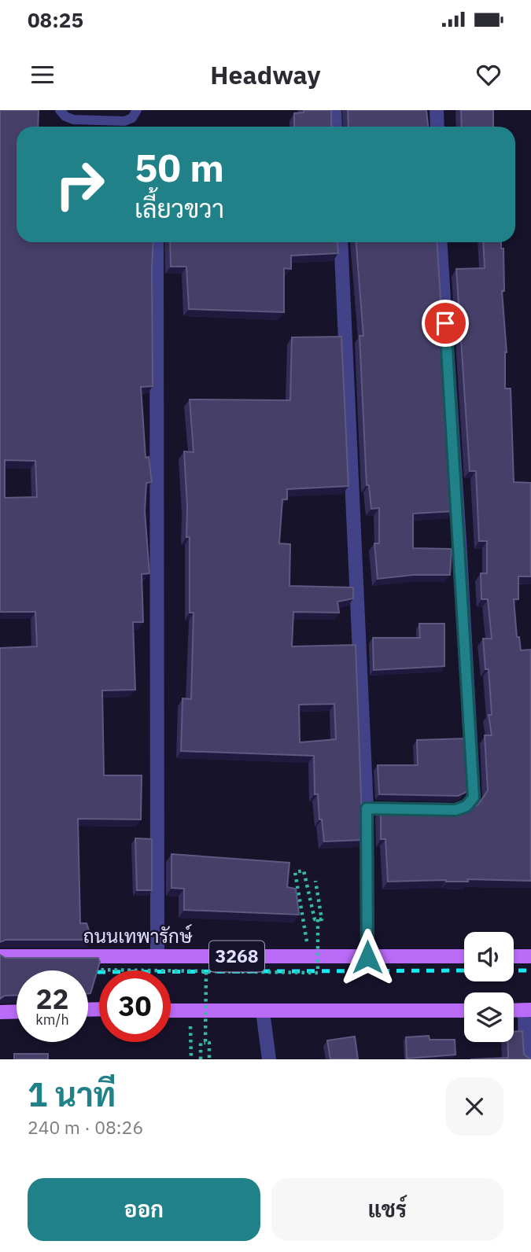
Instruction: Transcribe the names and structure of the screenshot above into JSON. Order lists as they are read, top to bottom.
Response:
{
  "streets": {
    "main road": ["ถนนเทพารักษ์", "3268"]
  },
  "page": {
    "status": "08:25",
    "header": "Headway",
    "turn": ["50 m", "เลี้ยวขวา"],
    "speed": "22 km/h",
    "limit": "30",
    "heading": ["1 นาที", "240 m · 08:26"],
    "buttons": ["ออก", "แชร์"]
  }
}
